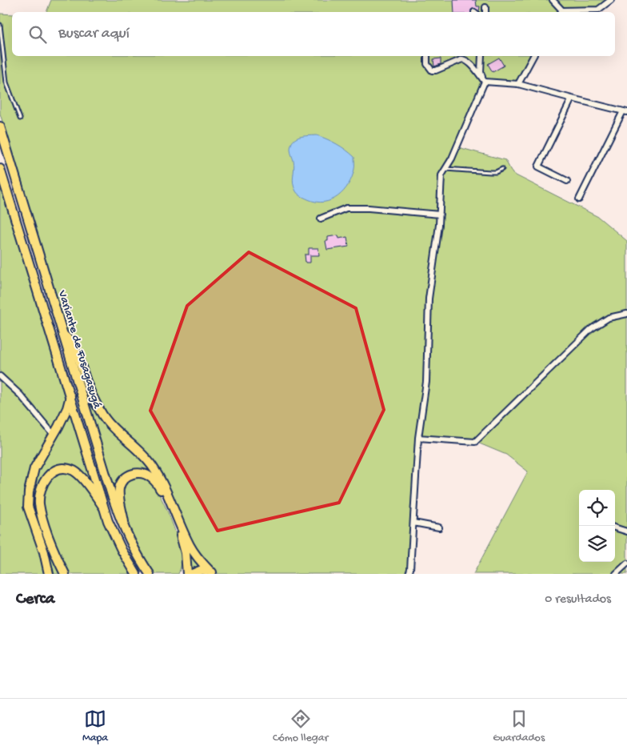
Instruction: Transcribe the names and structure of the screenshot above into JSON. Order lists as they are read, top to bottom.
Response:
{
  "streets": {
    "main road": ["Variante de Fusagasugá"]
  },
  "page": {
    "search": "Buscar aquí",
    "heading": ["Cerca", "0 resultados"],
    "nav": ["Mapa", "Cómo llegar", "Guardados"]
  }
}
